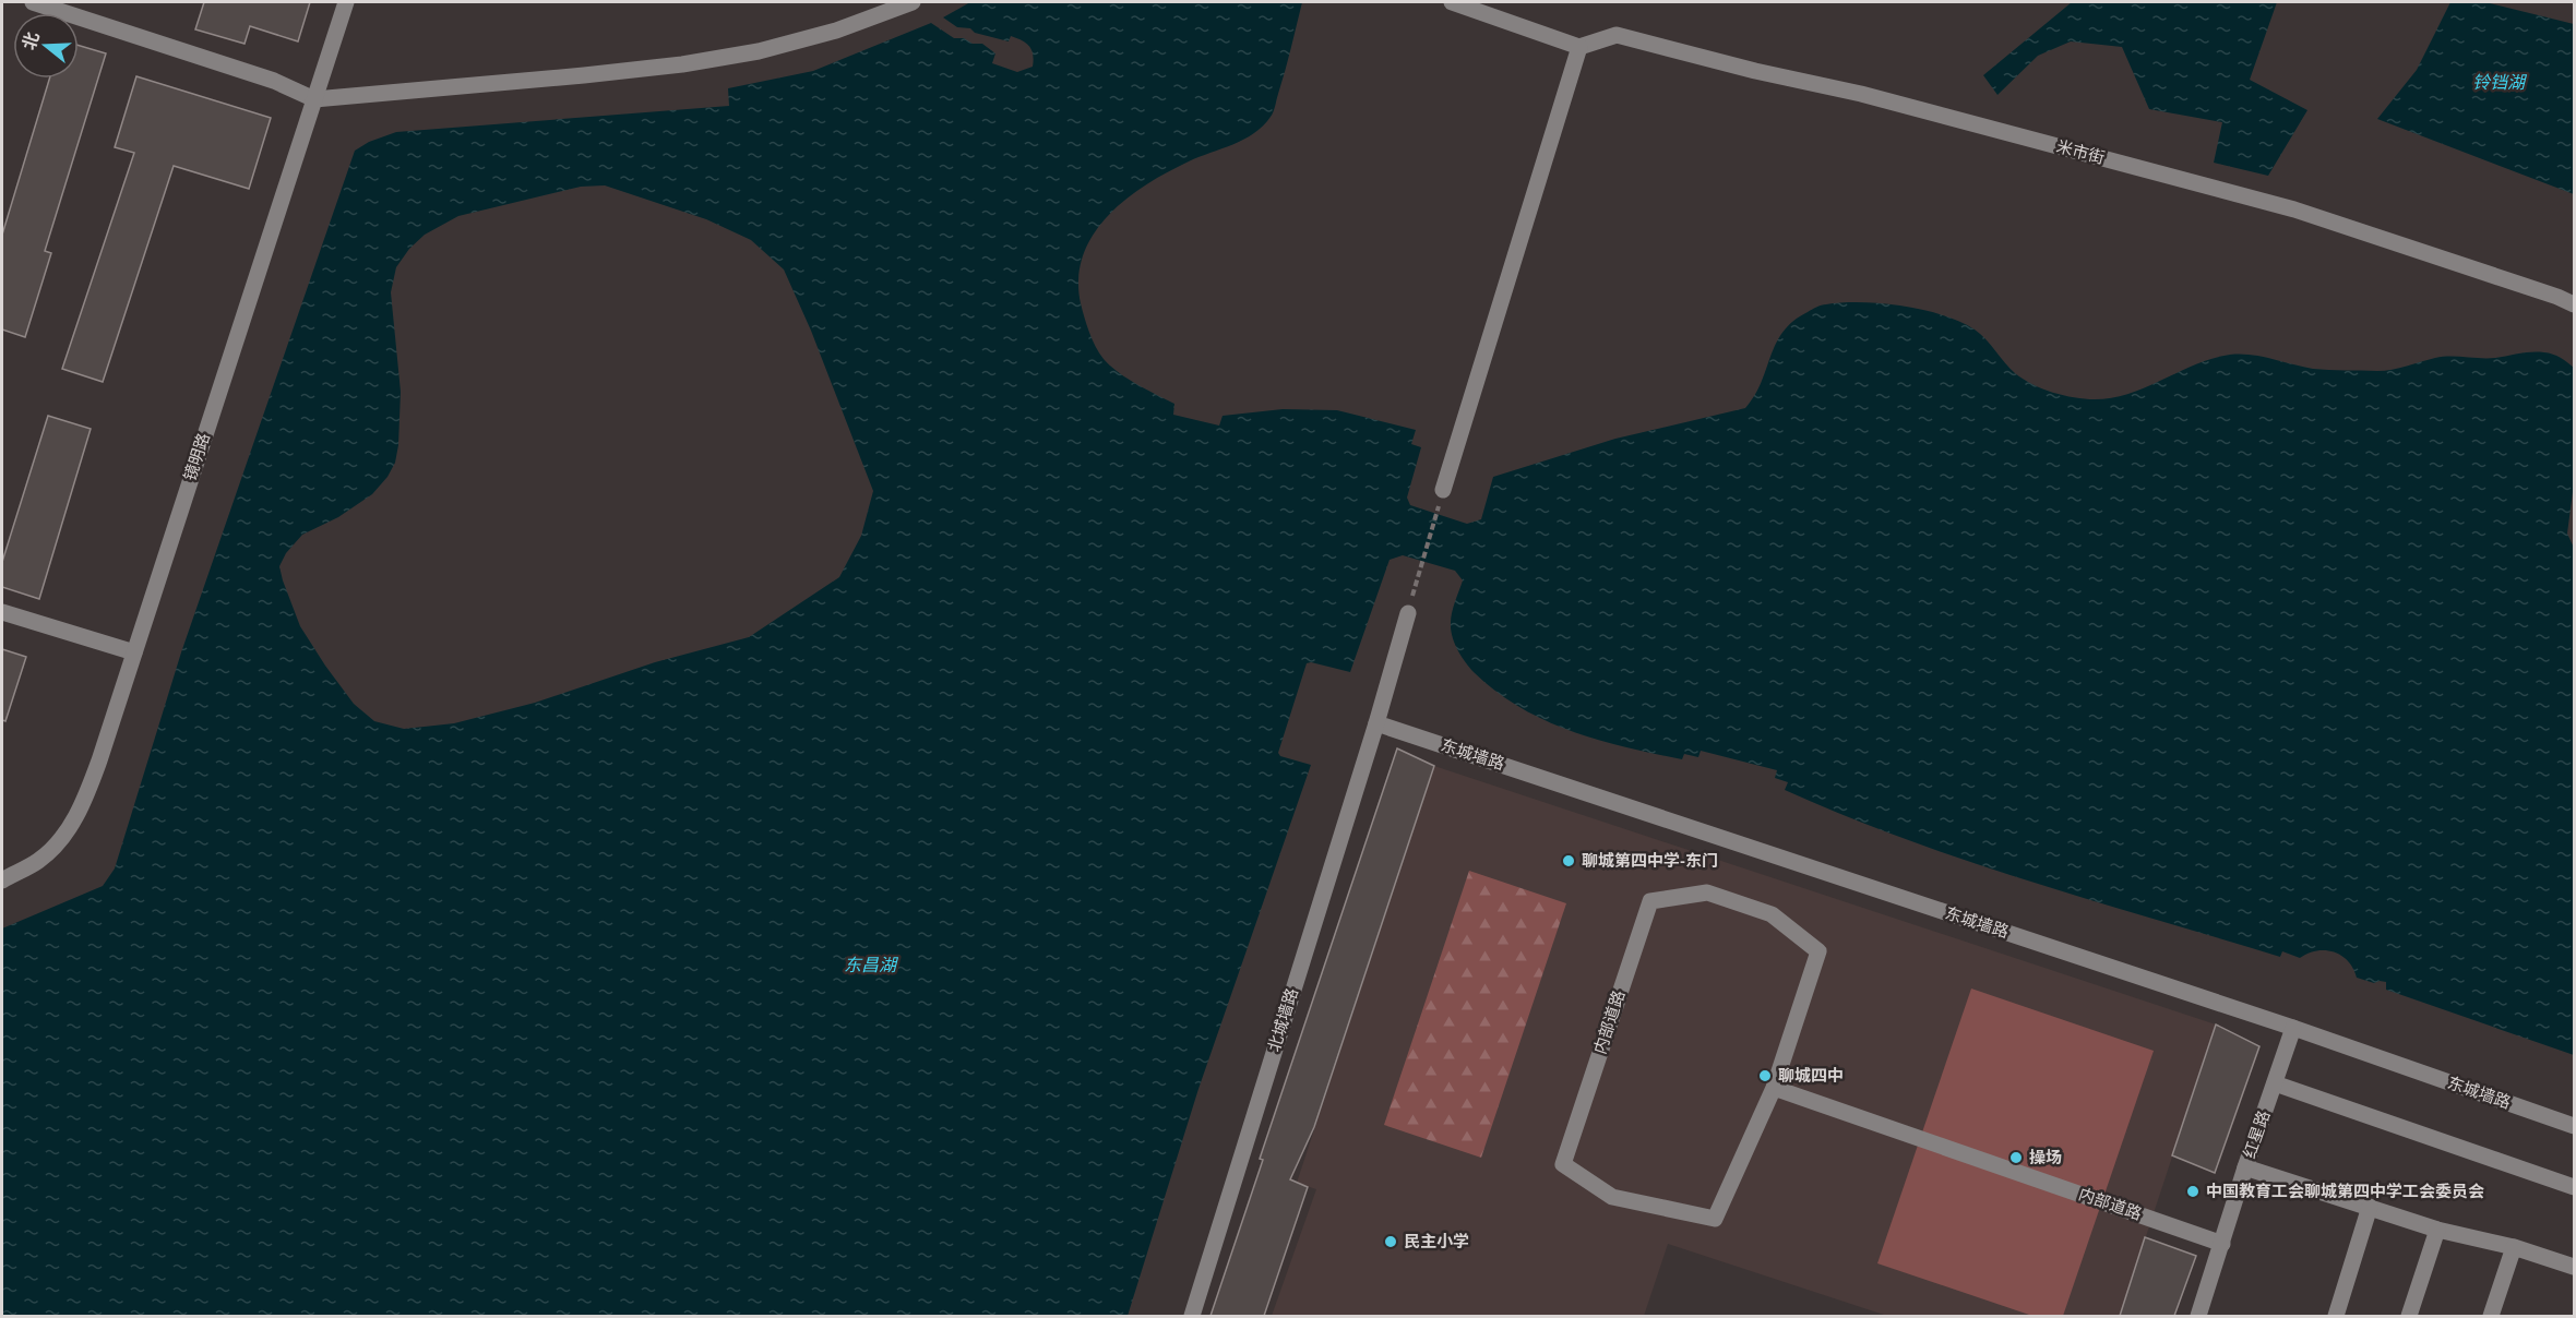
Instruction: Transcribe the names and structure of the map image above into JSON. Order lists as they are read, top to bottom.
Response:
{
  "streets": {
    "street": [
      "米市街",
      "镜明路",
      "东城墙路",
      "北城墙路",
      "内部道路",
      "红星路"
    ]
  },
  "crossings": [
    ["东城墙路", "北城墙路"],
    ["东城墙路", "红星路"],
    ["内部道路", "红星路"]
  ],
  "water": ["铃铛湖", "东昌湖"],
  "places": [
    "聊城第四中学-东门",
    "聊城四中",
    "操场",
    "中国教育工会聊城第四中学工会委员会",
    "民主小学"
  ],
  "north": "left"
}
